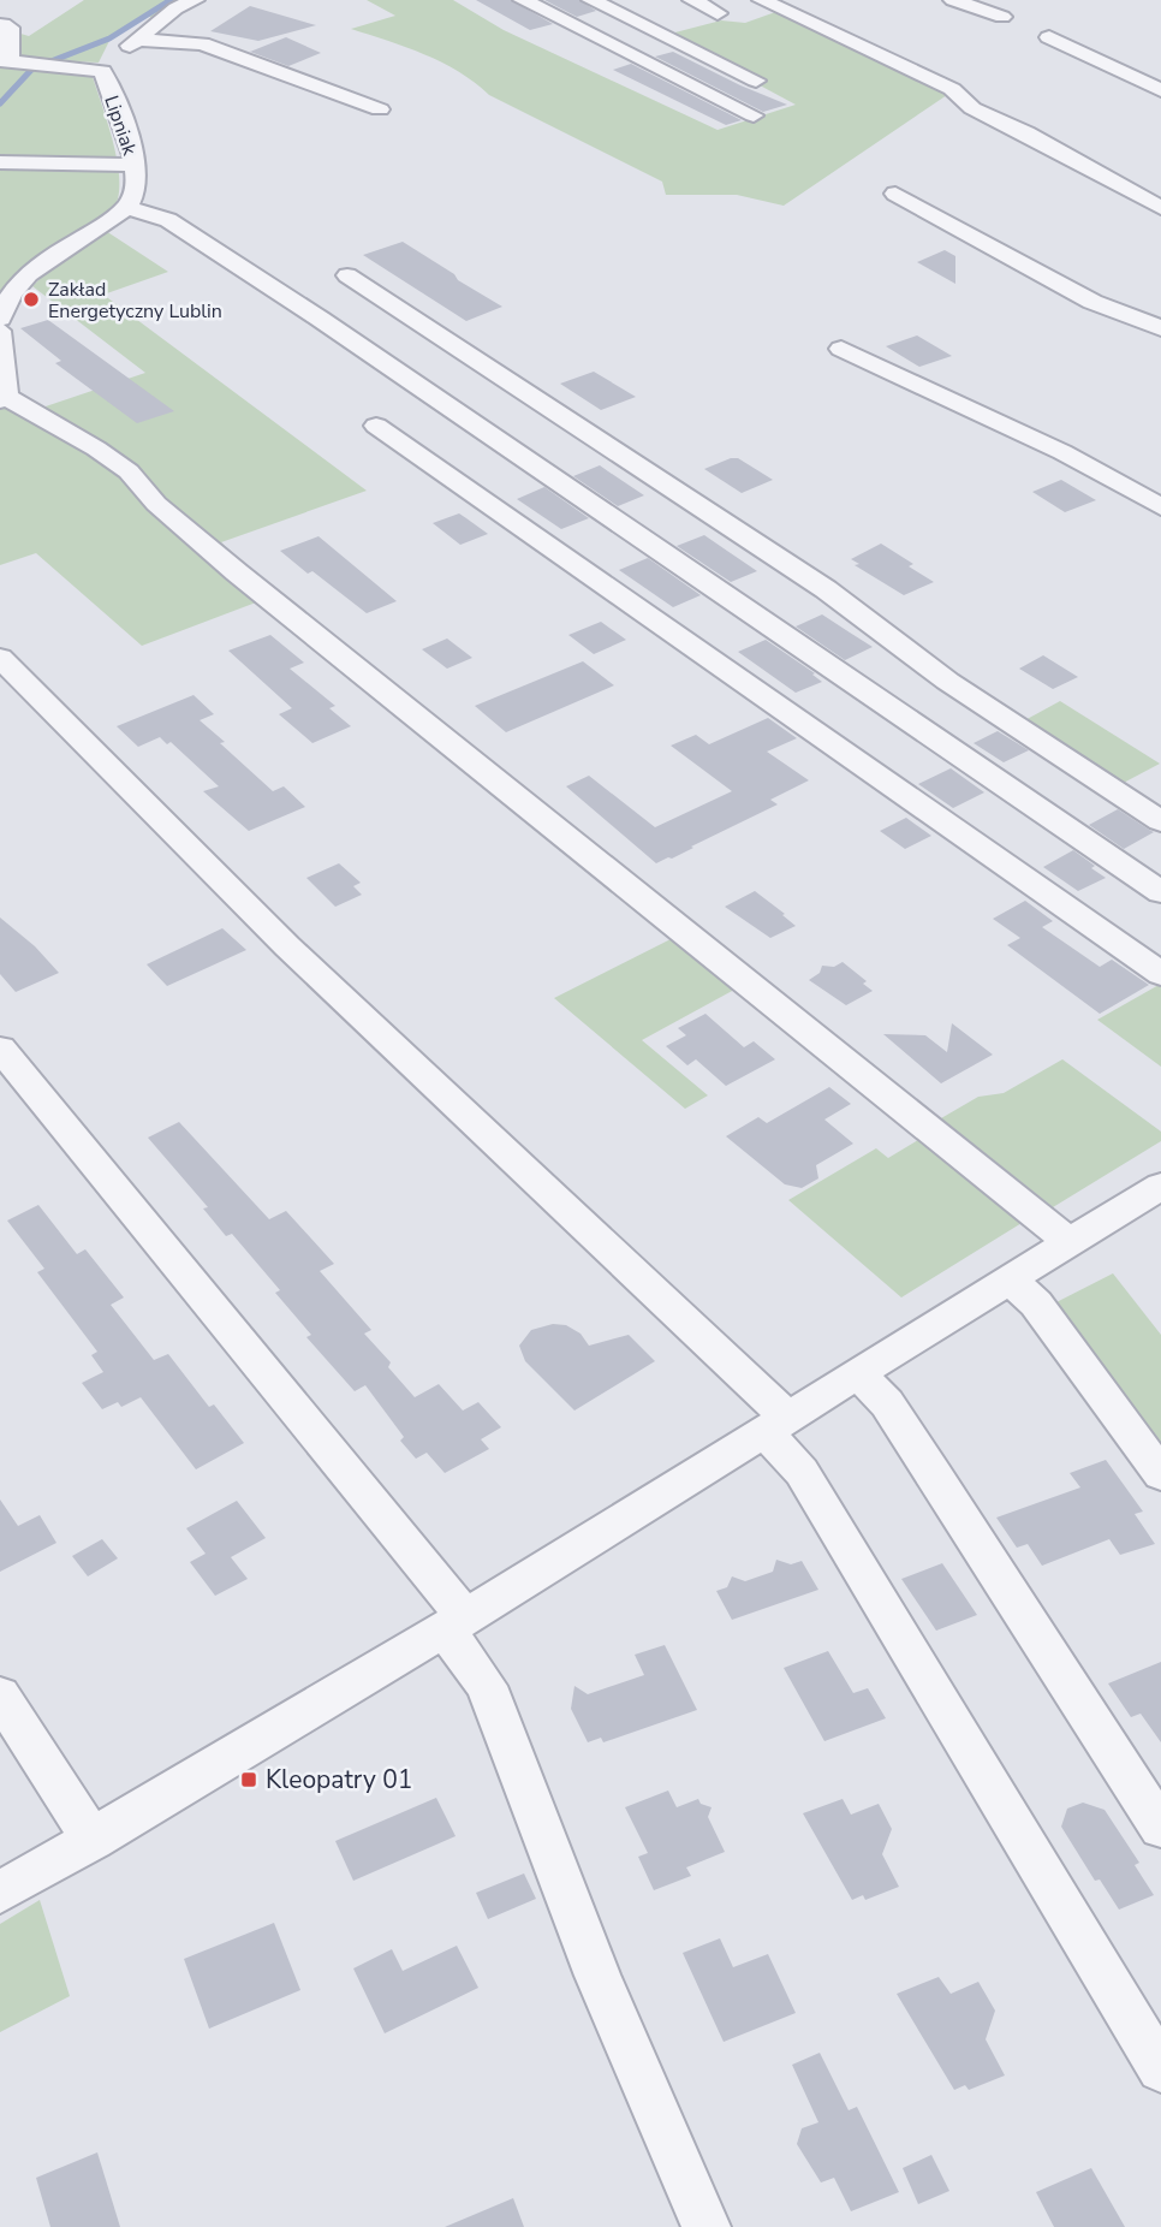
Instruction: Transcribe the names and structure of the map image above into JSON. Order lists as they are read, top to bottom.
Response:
{
  "streets": {
    "street": ["Lipniak"]
  },
  "places": {
    "other": ["Zakład Energetyczny Lublin"],
    "transit": ["Kleopatry 01"]
  }
}
